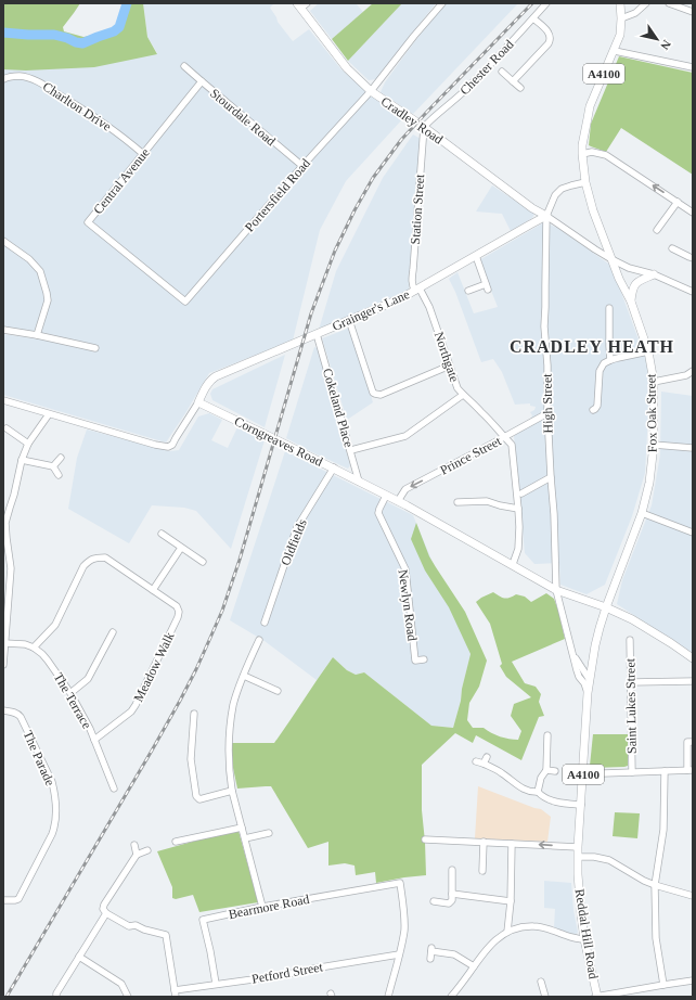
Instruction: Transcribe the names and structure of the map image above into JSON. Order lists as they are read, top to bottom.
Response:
{
  "streets": {
    "main road": [
      "A4100",
      "Cradley Road",
      "Grainger's Lane",
      "Fox Oak Street",
      "Corngreaves Road",
      "Reddal Hill Road"
    ],
    "street": [
      "Chester Road",
      "Charlton Drive",
      "Stourdale Road",
      "Central Avenue",
      "Portersfield Road",
      "Station Street",
      "Northgate",
      "High Street",
      "Cokeland Place",
      "Prince Street",
      "Oldfields",
      "Newlyn Road",
      "Meadow Walk",
      "The Terrace",
      "Saint Lukes Street",
      "The Parade",
      "Bearmore Road",
      "Petford Street"
    ]
  },
  "crossings": [
    ["Chester Road", "Cradley Road"],
    ["Chester Road", "Station Street"],
    ["A4100", "Fox Oak Street"],
    ["A4100", "Corngreaves Road"],
    ["A4100", "Reddal Hill Road"],
    ["Charlton Drive", "Central Avenue"],
    ["Stourdale Road", "Central Avenue"],
    ["Stourdale Road", "Portersfield Road"],
    ["Cradley Road", "Portersfield Road"],
    ["Cradley Road", "Station Street"],
    ["Cradley Road", "Grainger's Lane"],
    ["Cradley Road", "High Street"],
    ["Central Avenue", "Portersfield Road"],
    ["Station Street", "Grainger's Lane"],
    ["Station Street", "Northgate"],
    ["Grainger's Lane", "Northgate"],
    ["Grainger's Lane", "High Street"],
    ["Grainger's Lane", "Cokeland Place"],
    ["Grainger's Lane", "Corngreaves Road"],
    ["Northgate", "Corngreaves Road"],
    ["Northgate", "Prince Street"],
    ["High Street", "Corngreaves Road"],
    ["High Street", "Prince Street"],
    ["Cokeland Place", "Corngreaves Road"],
    ["Fox Oak Street", "Corngreaves Road"],
    ["Corngreaves Road", "Prince Street"],
    ["Corngreaves Road", "Oldfields"],
    ["Corngreaves Road", "Newlyn Road"],
    ["Meadow Walk", "The Terrace"],
    ["Bearmore Road", "Petford Street"]
  ],
  "districts": ["CRADLEY HEATH"],
  "north": "bottom right"
}
